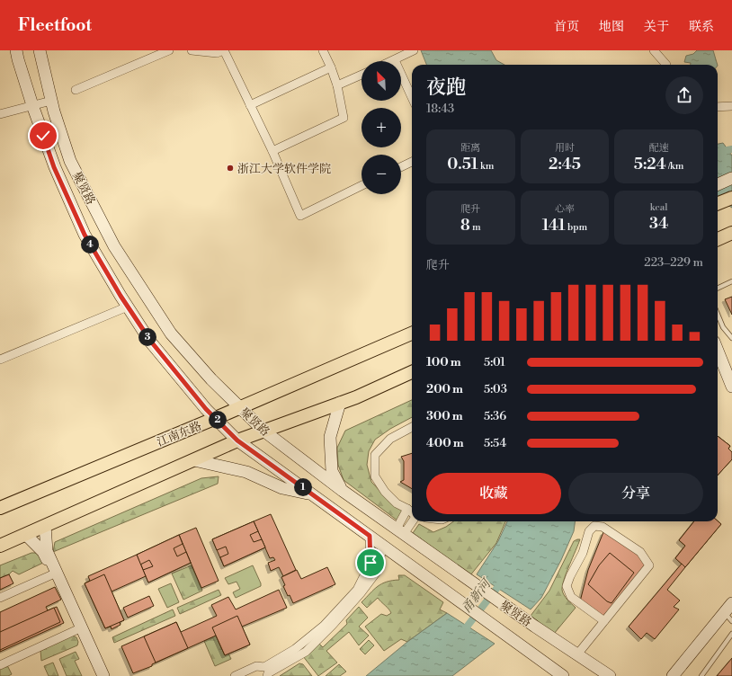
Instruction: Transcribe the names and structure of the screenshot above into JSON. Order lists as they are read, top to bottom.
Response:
{
  "streets": {
    "main road": ["聚贤路", "江南东路"]
  },
  "crossings": [
    ["聚贤路", "江南东路"]
  ],
  "water": ["甬新河"],
  "places": ["浙江大学软件学院"],
  "north": "top left",
  "page": {
    "header": "Fleetfoot",
    "nav": [
      "首页",
      "地图",
      "关于",
      "联系"
    ],
    "map_buttons": ["+", "−"],
    "heading": ["夜跑", "18:43"],
    "stats": [
      ["距离", "0.51 km"],
      ["用时", "2:45"],
      ["配速", "5:24 /km"],
      ["爬升", "8 m"],
      ["心率", "141 bpm"],
      ["kcal", "34"]
    ],
    "pins": [
      "4",
      "3",
      "2",
      "1"
    ],
    "chart": ["爬升", "223–229 m"],
    "list": [
      {
        "name": "100 m",
        "note": "5:01"
      },
      {
        "name": "200 m",
        "note": "5:03"
      },
      {
        "name": "300 m",
        "note": "5:36"
      },
      {
        "name": "400 m",
        "note": "5:54"
      }
    ],
    "buttons": ["收藏", "分享"]
  }
}
